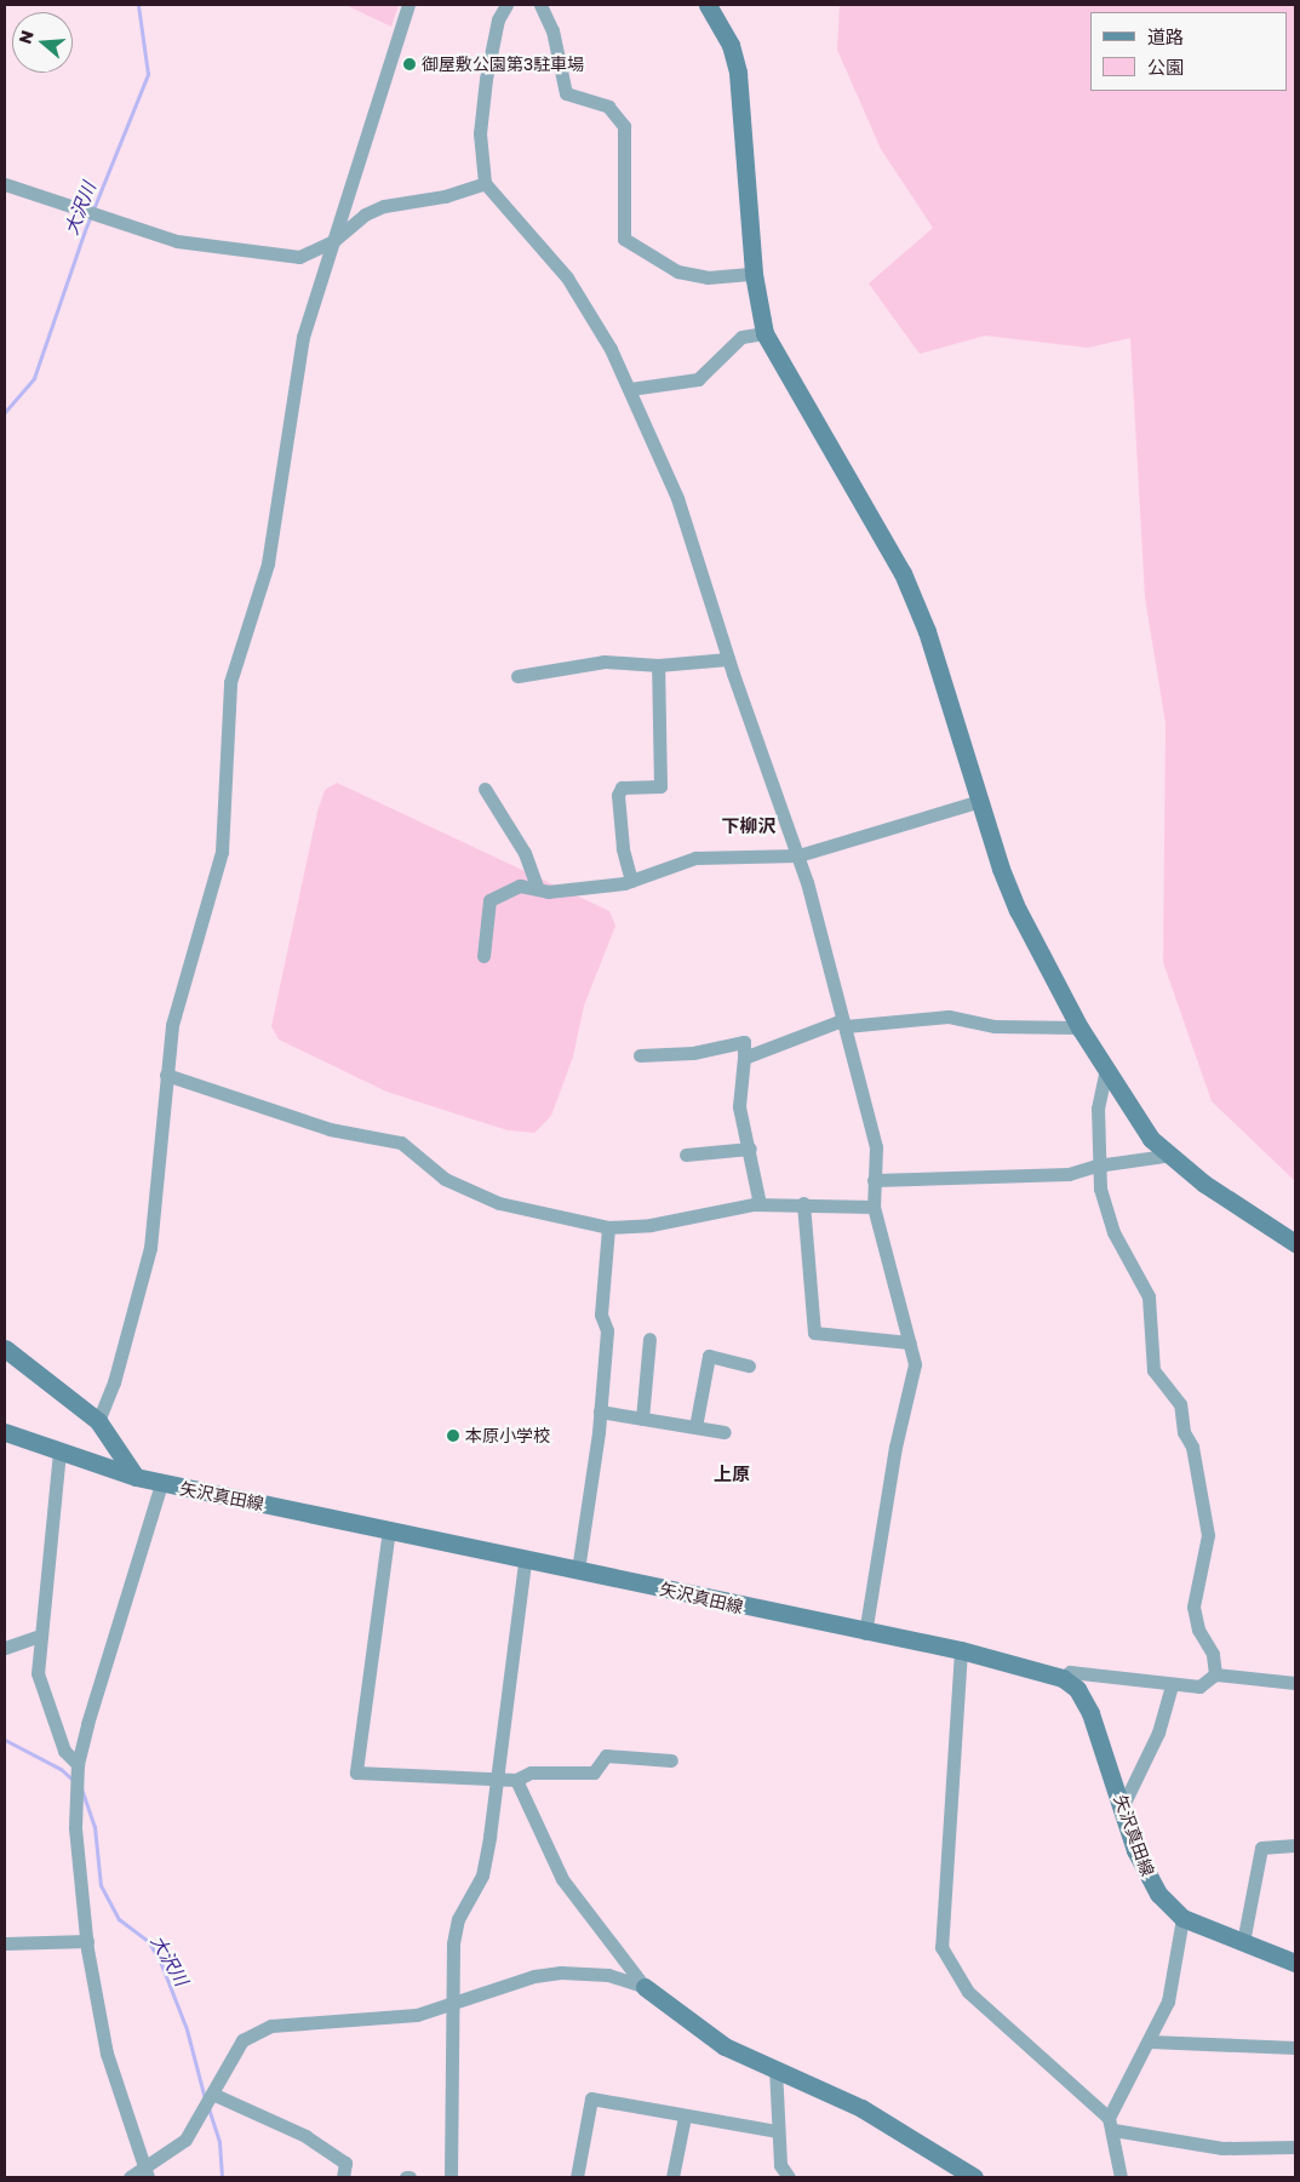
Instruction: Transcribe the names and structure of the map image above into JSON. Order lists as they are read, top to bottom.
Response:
{
  "streets": {
    "street": ["矢沢真田線"]
  },
  "districts": ["下柳沢", "上原"],
  "water": ["大沢川"],
  "places": ["御屋敷公園第3駐車場", "本原小学校"],
  "legend": ["道路", "公園"],
  "north": "left"
}
